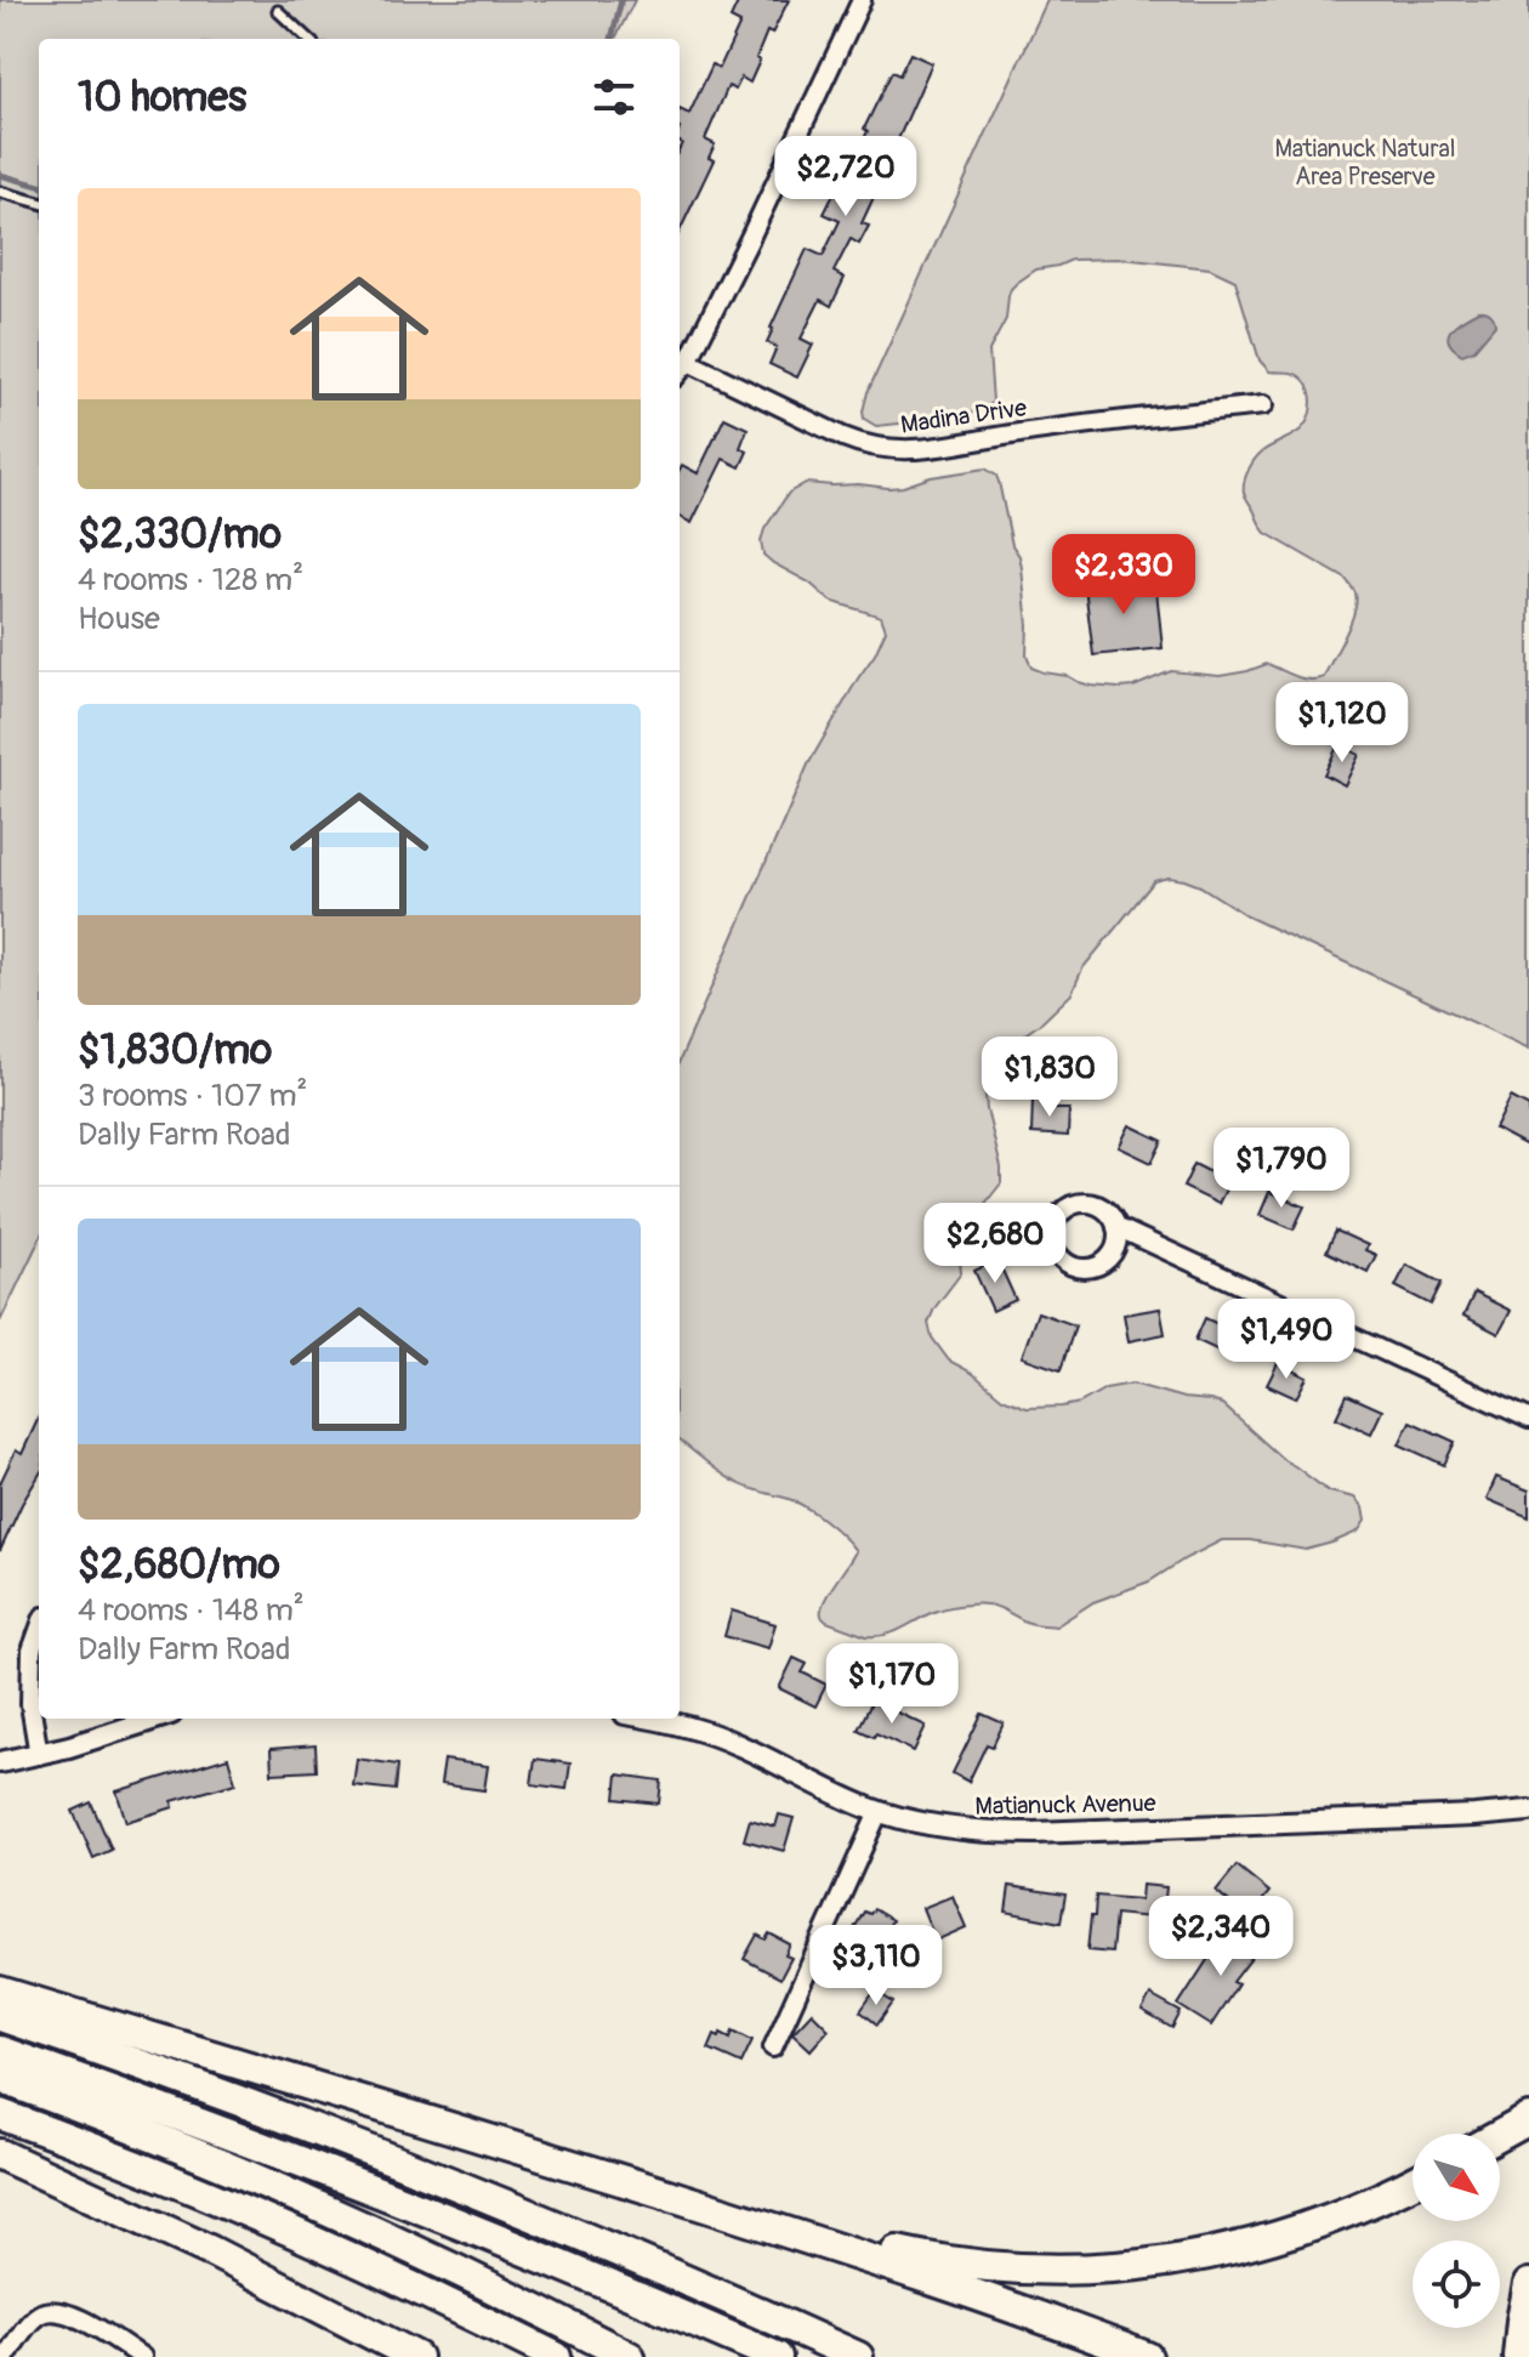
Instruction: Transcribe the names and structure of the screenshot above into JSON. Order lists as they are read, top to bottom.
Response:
{
  "streets": {
    "street": ["Madina Drive", "Matianuck Avenue"]
  },
  "parks": ["Matianuck Natural Area Preserve"],
  "north": "bottom right",
  "page": {
    "heading": "10 homes",
    "price": [
      "$2,720",
      "$2,330",
      "$1,120",
      "$1,830",
      "$1,790",
      "$2,680",
      "$1,490",
      "$1,170",
      "$2,340",
      "$3,110"
    ],
    "list": [
      {
        "name": "$2,330/mo",
        "note": "4 rooms · 128 m² · House"
      },
      {
        "name": "$1,830/mo",
        "note": "3 rooms · 107 m² · Dally Farm Road"
      },
      {
        "name": "$2,680/mo",
        "note": "4 rooms · 148 m² · Dally Farm Road"
      }
    ]
  }
}
